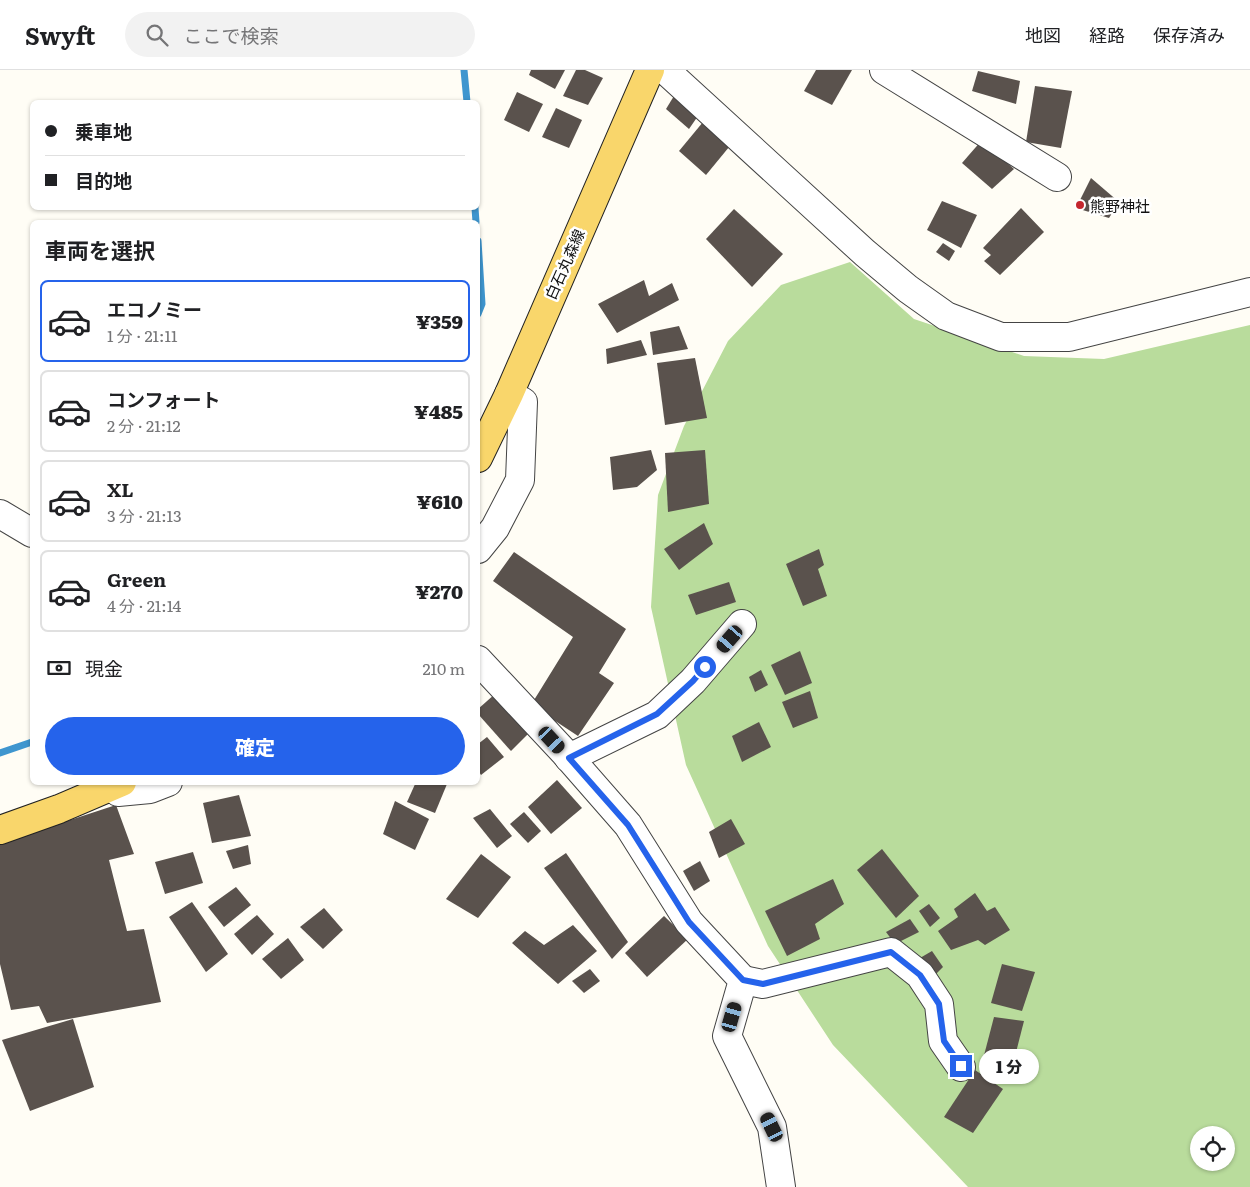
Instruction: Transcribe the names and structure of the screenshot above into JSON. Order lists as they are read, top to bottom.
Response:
{
  "streets": {
    "main road": ["白石丸森線"]
  },
  "places": ["熊野神社"],
  "page": {
    "header": "Swyft",
    "search": "ここで検索",
    "nav": ["地図", "経路", "保存済み"],
    "banner": ["乗車地", "目的地"],
    "heading": "車両を選択",
    "list": [
      {
        "name": "エコノミー",
        "note": "1 分 · 21:11",
        "value": "¥359"
      },
      {
        "name": "コンフォート",
        "note": "2 分 · 21:12",
        "value": "¥485"
      },
      {
        "name": "XL",
        "note": "3 分 · 21:13",
        "value": "¥610"
      },
      {
        "name": "Green",
        "note": "4 分 · 21:14",
        "value": "¥270"
      }
    ],
    "pay": ["現金", "210 m"],
    "buttons": "確定",
    "bubble": "1 分"
  }
}
